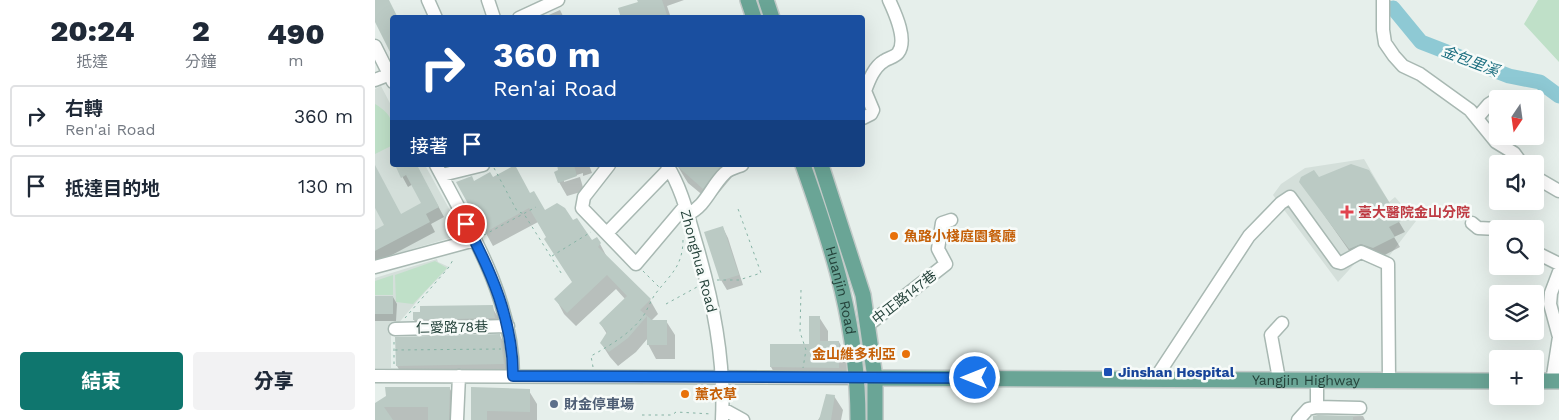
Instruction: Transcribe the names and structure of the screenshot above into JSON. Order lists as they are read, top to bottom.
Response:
{
  "streets": {
    "main road": ["Huanjin Road", "Yangjin Highway"],
    "street": ["Zhonghua Road", "中正路147巷", "仁愛路78巷"]
  },
  "crossings": [
    ["Huanjin Road", "中正路147巷"],
    ["Huanjin Road", "Yangjin Highway"]
  ],
  "water": ["金包里溪"],
  "places": {
    "health": ["臺大醫院金山分院"],
    "other": [
      "魚路小棧庭園餐廳",
      "金山維多利亞",
      "薰衣草",
      "財金停車場"
    ],
    "transit": ["Jinshan Hospital"]
  },
  "north": "bottom",
  "page": {
    "eta": [
      "20:24",
      "抵達",
      "2",
      "分鐘",
      "490",
      "m"
    ],
    "turn": ["360 m", "Ren'ai Road"],
    "list": [
      {
        "name": "右轉",
        "note": "Ren'ai Road",
        "value": "360 m"
      },
      {
        "name": "抵達目的地",
        "value": "130 m"
      }
    ],
    "map_buttons": "+",
    "then": "接著",
    "buttons": ["結束", "分享"]
  }
}
